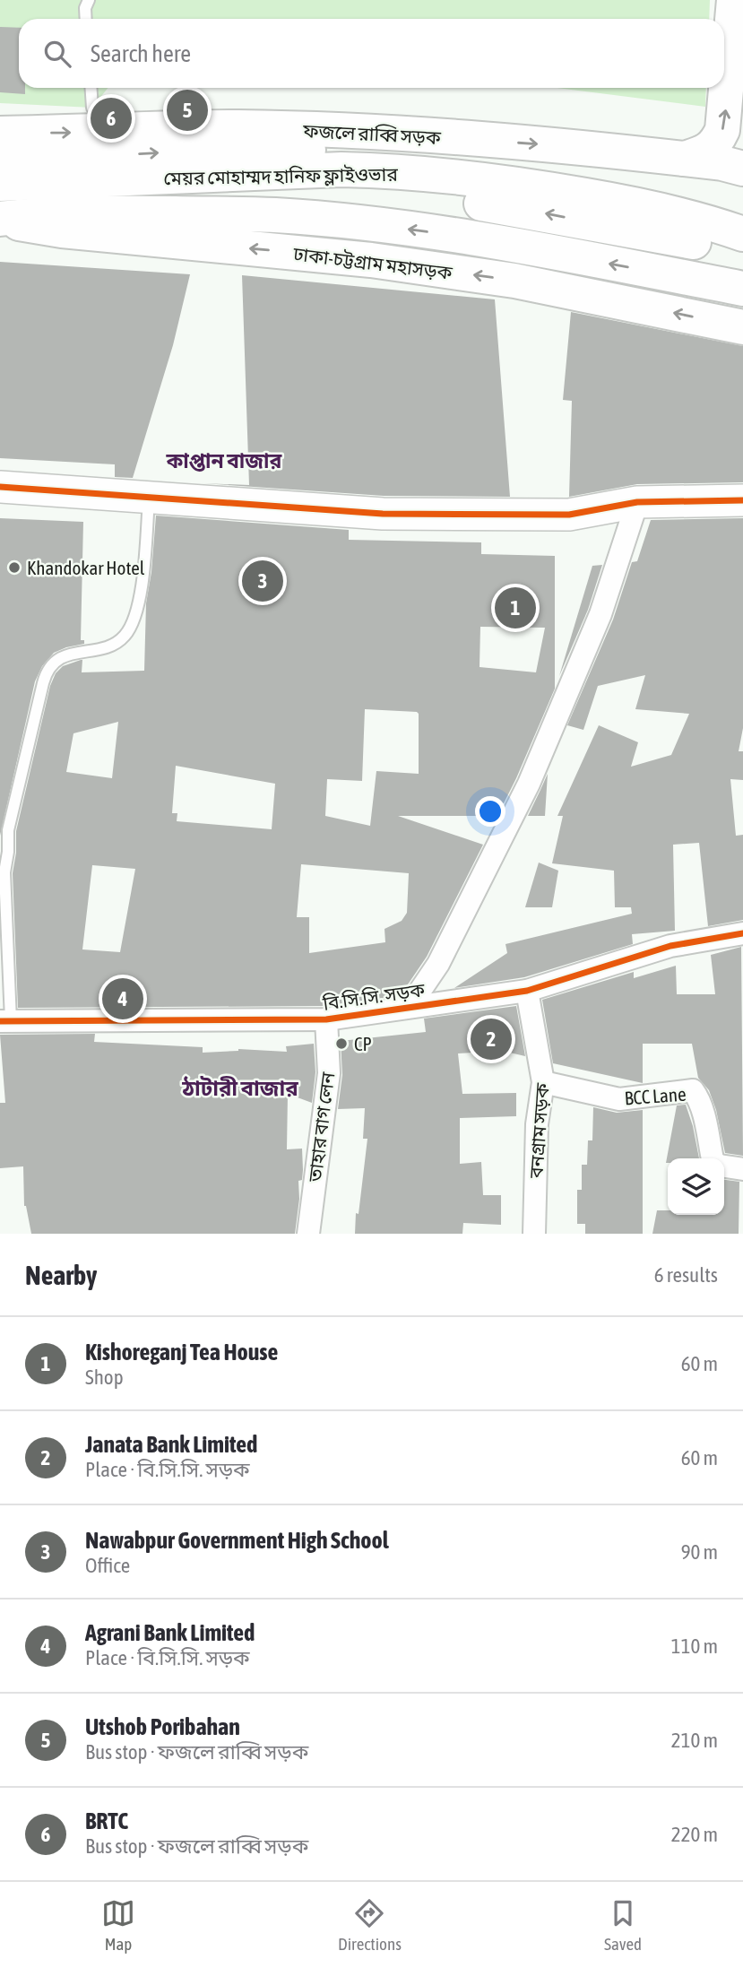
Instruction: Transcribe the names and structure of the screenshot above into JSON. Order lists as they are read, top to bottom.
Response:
{
  "streets": {
    "main road": ["ফজলে রাব্বি সড়ক", "মেয়র মোহাম্মদ হানিফ ফ্লাইওভার", "ঢাকা-চট্টগ্রাম মহাসড়ক"],
    "street": [
      "বি.সি.সি. সড়ক",
      "BCC Lane",
      "তাহার বাগ লেন",
      "বনগ্রাম সড়ক"
    ]
  },
  "crossings": [
    ["বি.সি.সি. সড়ক", "তাহার বাগ লেন"],
    ["বি.সি.সি. সড়ক", "বনগ্রাম সড়ক"],
    ["BCC Lane", "বনগ্রাম সড়ক"]
  ],
  "districts": ["কাপ্তান বাজার", "ঠাটারী বাজার"],
  "places": ["Khandokar Hotel", "CP"],
  "page": {
    "search": "Search here",
    "pins": [
      "5",
      "6",
      "3",
      "1",
      "4",
      "2"
    ],
    "heading": ["Nearby", "6 results"],
    "list": [
      {
        "mark": "1",
        "name": "Kishoreganj Tea House",
        "note": "Shop",
        "value": "60 m"
      },
      {
        "mark": "2",
        "name": "Janata Bank Limited",
        "note": "Place · বি.সি.সি. সড়ক",
        "value": "60 m"
      },
      {
        "mark": "3",
        "name": "Nawabpur Government High School",
        "note": "Office",
        "value": "90 m"
      },
      {
        "mark": "4",
        "name": "Agrani Bank Limited",
        "note": "Place · বি.সি.সি. সড়ক",
        "value": "110 m"
      },
      {
        "mark": "5",
        "name": "Utshob Poribahan",
        "note": "Bus stop · ফজলে রাব্বি সড়ক",
        "value": "210 m"
      },
      {
        "mark": "6",
        "name": "BRTC",
        "note": "Bus stop · ফজলে রাব্বি সড়ক",
        "value": "220 m"
      }
    ],
    "nav": ["Map", "Directions", "Saved"]
  }
}
